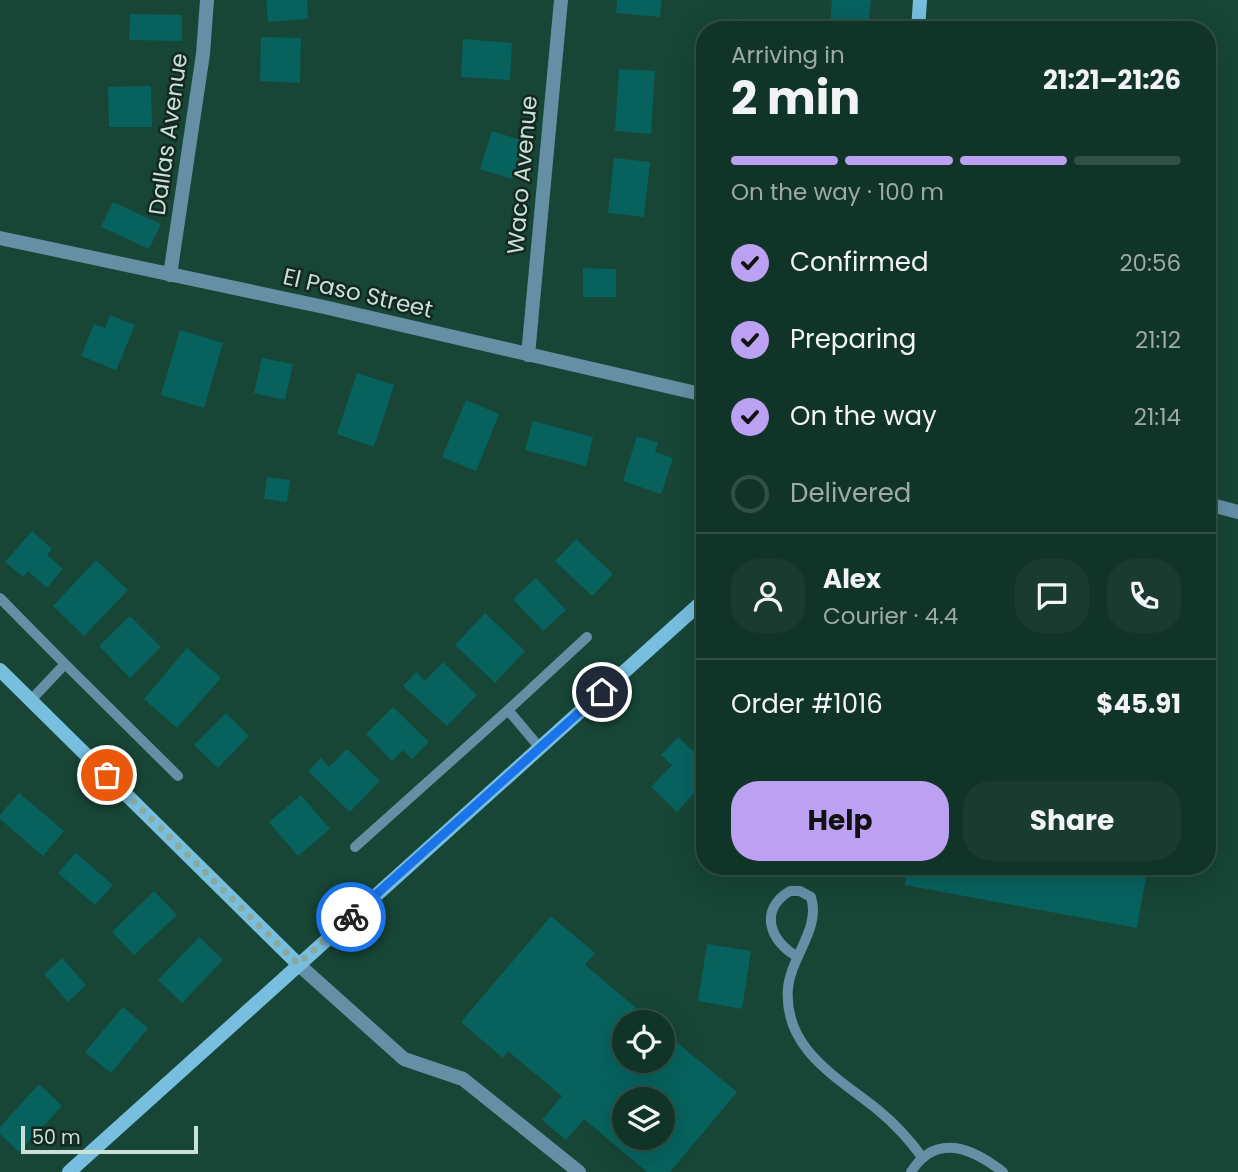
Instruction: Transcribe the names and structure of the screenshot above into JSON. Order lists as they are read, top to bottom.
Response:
{
  "streets": {
    "street": ["Dallas Avenue", "Waco Avenue", "El Paso Street"]
  },
  "crossings": [
    ["Dallas Avenue", "El Paso Street"],
    ["Waco Avenue", "El Paso Street"]
  ],
  "scale_bar": "50 m",
  "page": {
    "heading": ["2 min", "Arriving in", "21:21–21:26"],
    "panel": [
      "Alex",
      "Courier · 4.4",
      "Order #1016",
      "$45.91"
    ],
    "bar": "On the way · 100 m",
    "list": [
      ["Confirmed", "20:56"],
      ["Preparing", "21:12"],
      ["On the way", "21:14"],
      "Delivered"
    ],
    "buttons": ["Help", "Share"],
    "scale": "50 m"
  }
}
